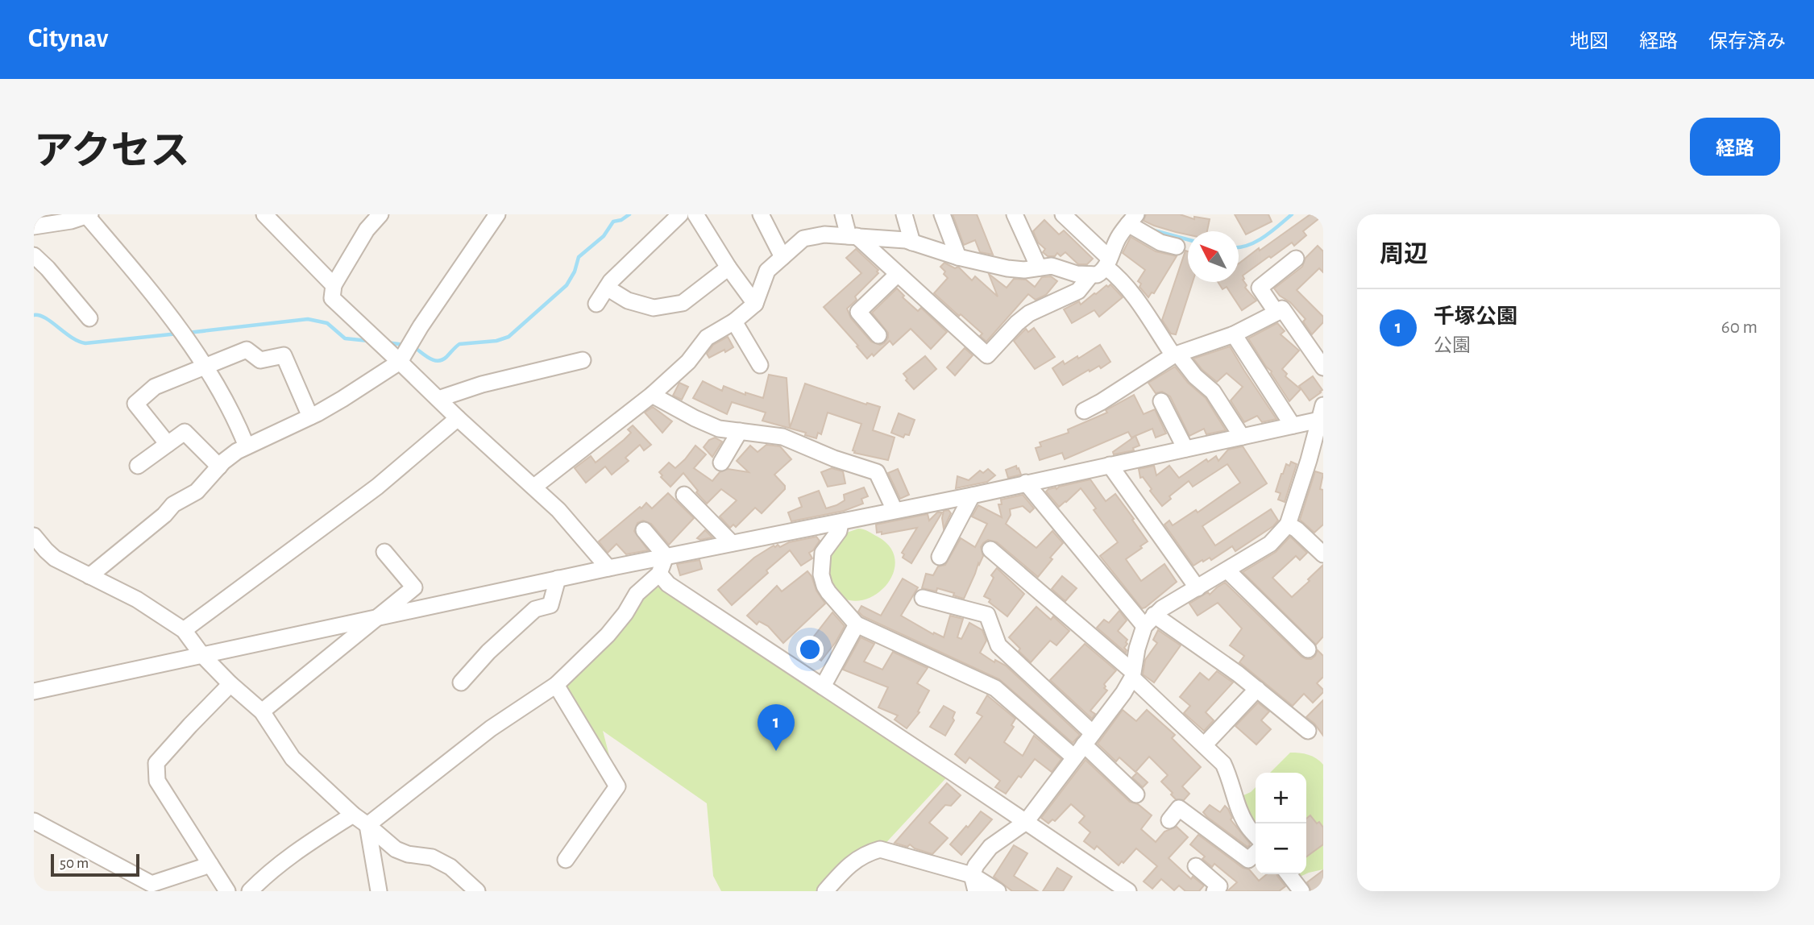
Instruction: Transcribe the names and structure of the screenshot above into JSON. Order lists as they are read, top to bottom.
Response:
{
  "scale_bar": "50 m",
  "north": "top left",
  "page": {
    "header": "Citynav",
    "nav": ["地図", "経路", "保存済み"],
    "title": "アクセス",
    "buttons": "経路",
    "heading": "周辺",
    "list": [
      {
        "mark": "1",
        "name": "千塚公園",
        "note": "公園",
        "value": "60 m"
      }
    ],
    "pins": "1",
    "map_buttons": ["+", "−"],
    "scale": "50 m"
  }
}
